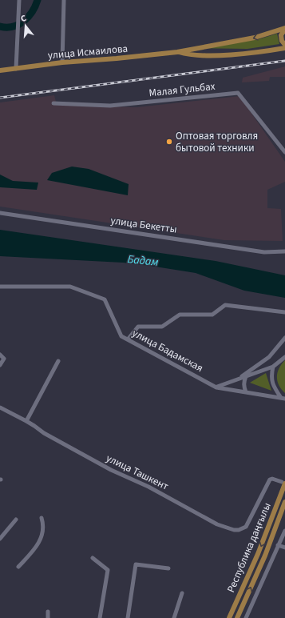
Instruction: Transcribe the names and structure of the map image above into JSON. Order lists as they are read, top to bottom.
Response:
{
  "streets": {
    "main road": ["улица Исмаилова", "Республика даңғылы"],
    "street": [
      "Малая Гульбах",
      "улица Бекетты",
      "улица Бадамская",
      "улица Ташкент"
    ]
  },
  "crossings": [
    ["улица Ташкент", "Республика даңғылы"]
  ],
  "water": ["Бадам"],
  "places": ["Оптовая торговля бытовой техники"],
  "north": "top"
}
